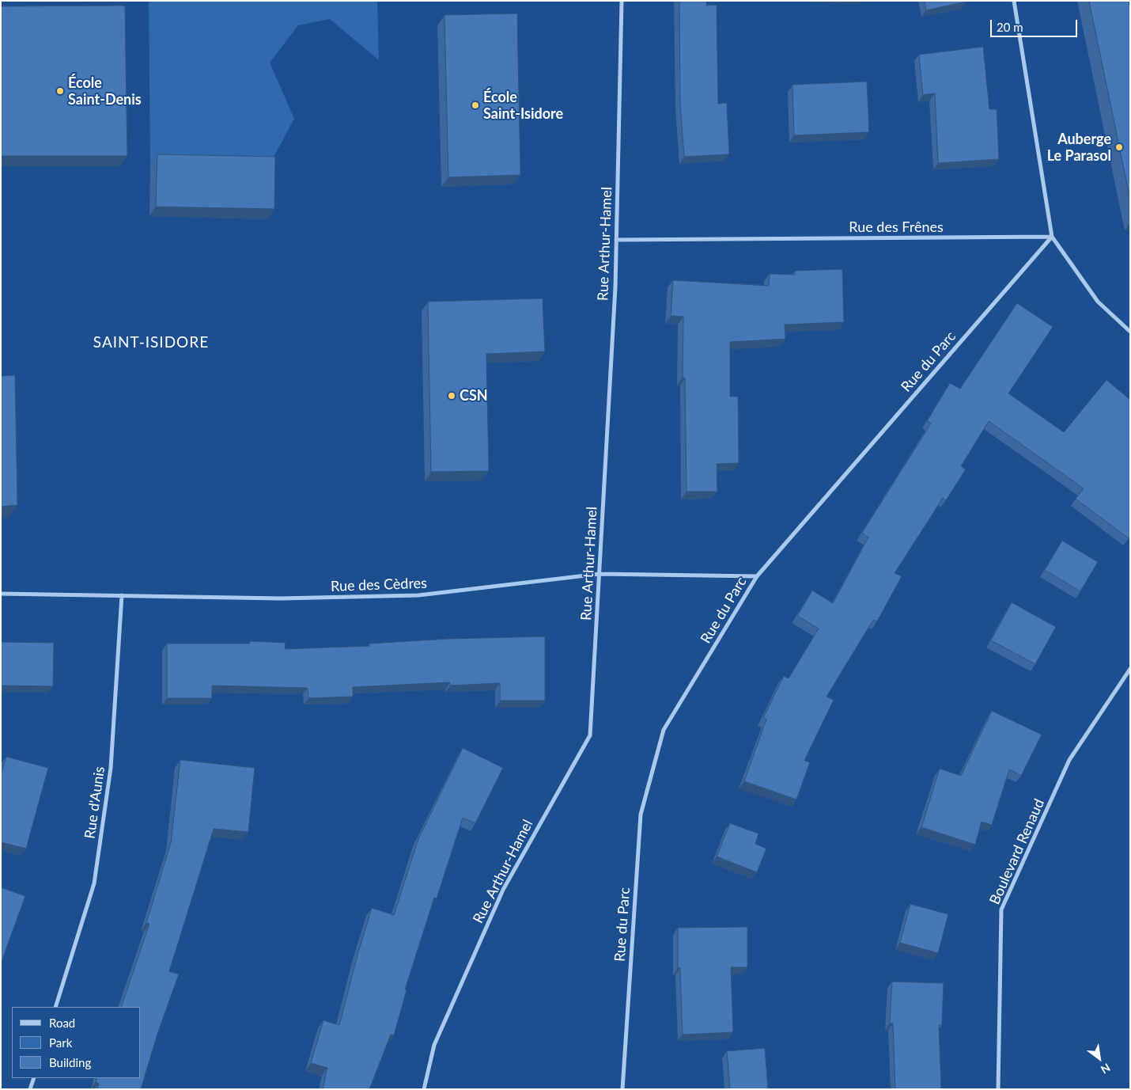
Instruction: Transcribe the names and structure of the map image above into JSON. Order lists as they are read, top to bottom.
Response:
{
  "streets": {
    "street": [
      "Rue des Frênes",
      "Rue Arthur-Hamel",
      "Rue du Parc",
      "Rue des Cèdres",
      "Rue d'Aunis",
      "Boulevard Renaud"
    ]
  },
  "crossings": [
    ["Rue des Frênes", "Rue Arthur-Hamel"],
    ["Rue des Frênes", "Rue du Parc"],
    ["Rue Arthur-Hamel", "Rue des Cèdres"],
    ["Rue du Parc", "Rue des Cèdres"],
    ["Rue des Cèdres", "Rue d'Aunis"]
  ],
  "districts": ["SAINT-ISIDORE"],
  "places": [
    "École Saint-Denis",
    "École Saint-Isidore",
    "Auberge Le Parasol",
    "CSN"
  ],
  "legend": ["Road", "Park", "Building"],
  "scale_bar": "20 m",
  "north": "bottom right"
}
